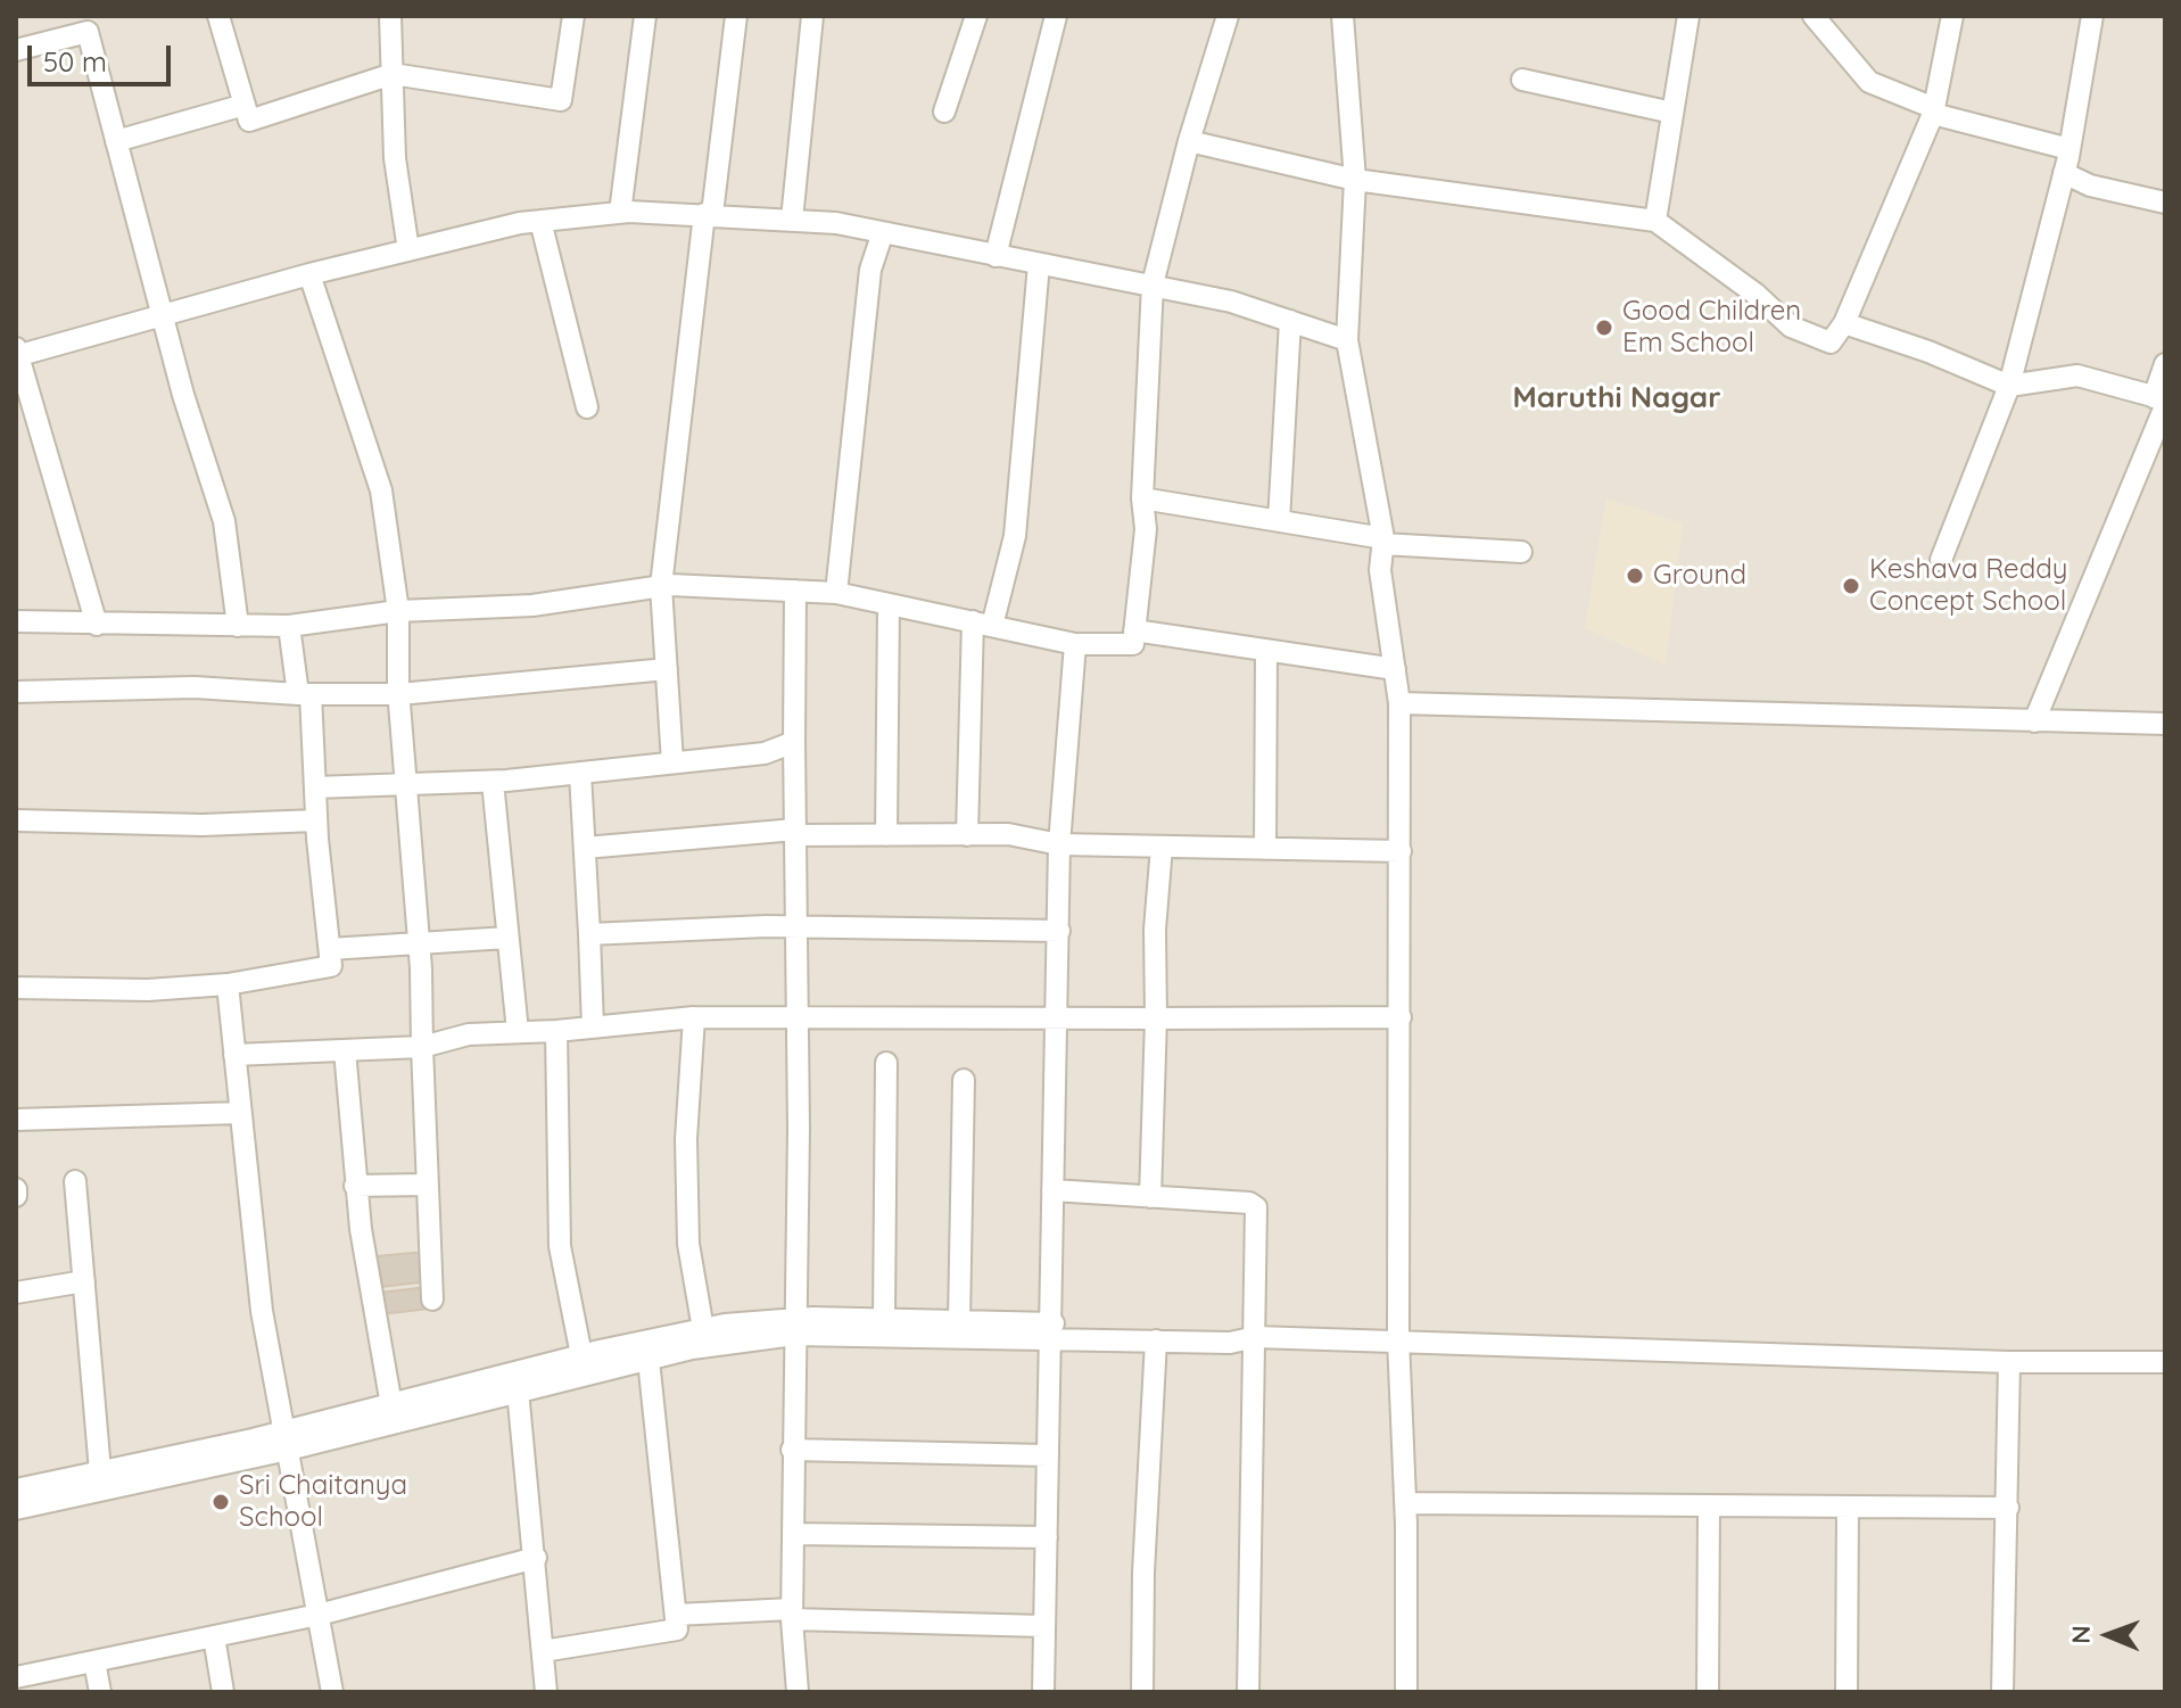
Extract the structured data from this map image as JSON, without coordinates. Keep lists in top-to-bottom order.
{
  "districts": ["Maruthi Nagar"],
  "places": [
    "Good Children Em School",
    "Ground",
    "Keshava Reddy Concept School",
    "Sri Chaitanya School"
  ],
  "scale_bar": "50 m",
  "north": "left"
}
